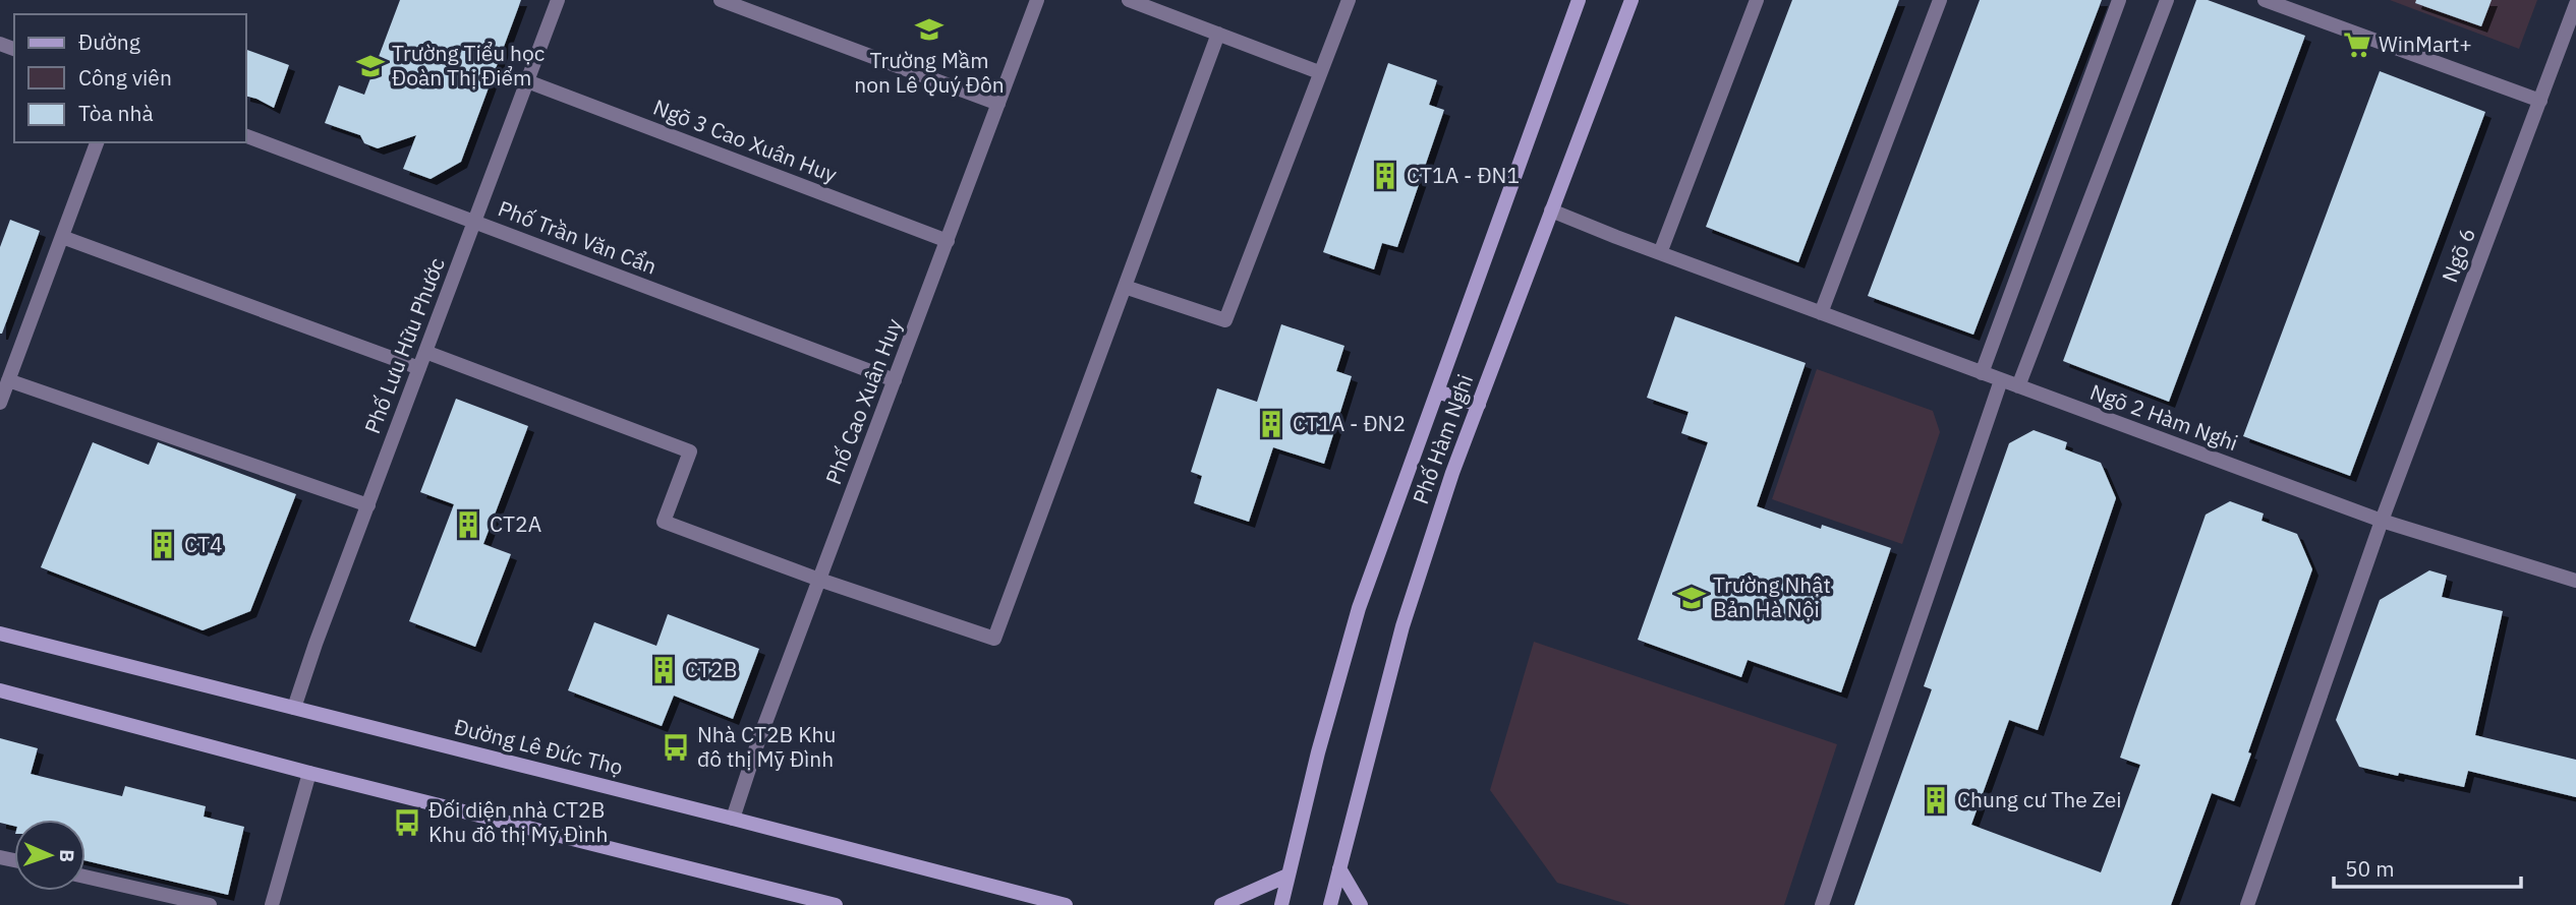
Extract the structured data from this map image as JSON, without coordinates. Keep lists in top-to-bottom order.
{
  "streets": {
    "main road": ["Phố Hàm Nghi", "Đường Lê Đức Thọ"],
    "street": [
      "Ngõ 3 Cao Xuân Huy",
      "Phố Trần Văn Cẩn",
      "Ngõ 6",
      "Phố Lưu Hữu Phước",
      "Phố Cao Xuân Huy",
      "Ngõ 2 Hàm Nghi"
    ]
  },
  "crossings": [
    ["Ngõ 3 Cao Xuân Huy", "Phố Lưu Hữu Phước"],
    ["Ngõ 3 Cao Xuân Huy", "Phố Cao Xuân Huy"],
    ["Phố Trần Văn Cẩn", "Phố Lưu Hữu Phước"],
    ["Phố Trần Văn Cẩn", "Phố Cao Xuân Huy"],
    ["Ngõ 6", "Ngõ 2 Hàm Nghi"],
    ["Phố Lưu Hữu Phước", "Đường Lê Đức Thọ"],
    ["Phố Cao Xuân Huy", "Đường Lê Đức Thọ"],
    ["Ngõ 2 Hàm Nghi", "Phố Hàm Nghi"]
  ],
  "places": {
    "school or university": ["Trường Mầm non Lê Quý Đôn", "Trường Tiểu học Đoàn Thị Điểm", "Trường Nhật Bản Hà Nội"],
    "supermarket": ["WinMart+"],
    "building": [
      "CT1A - ĐN1",
      "CT1A - ĐN2",
      "CT2A",
      "CT4",
      "CT2B",
      "Chung cư The Zei"
    ],
    "bus stop": ["Nhà CT2B Khu đô thị Mỹ Đình", "Đối diện nhà CT2B Khu đô thị Mỹ Đình"]
  },
  "legend": ["Đường", "Công viên", "Tòa nhà"],
  "scale_bar": "50 m",
  "north": "right"
}
